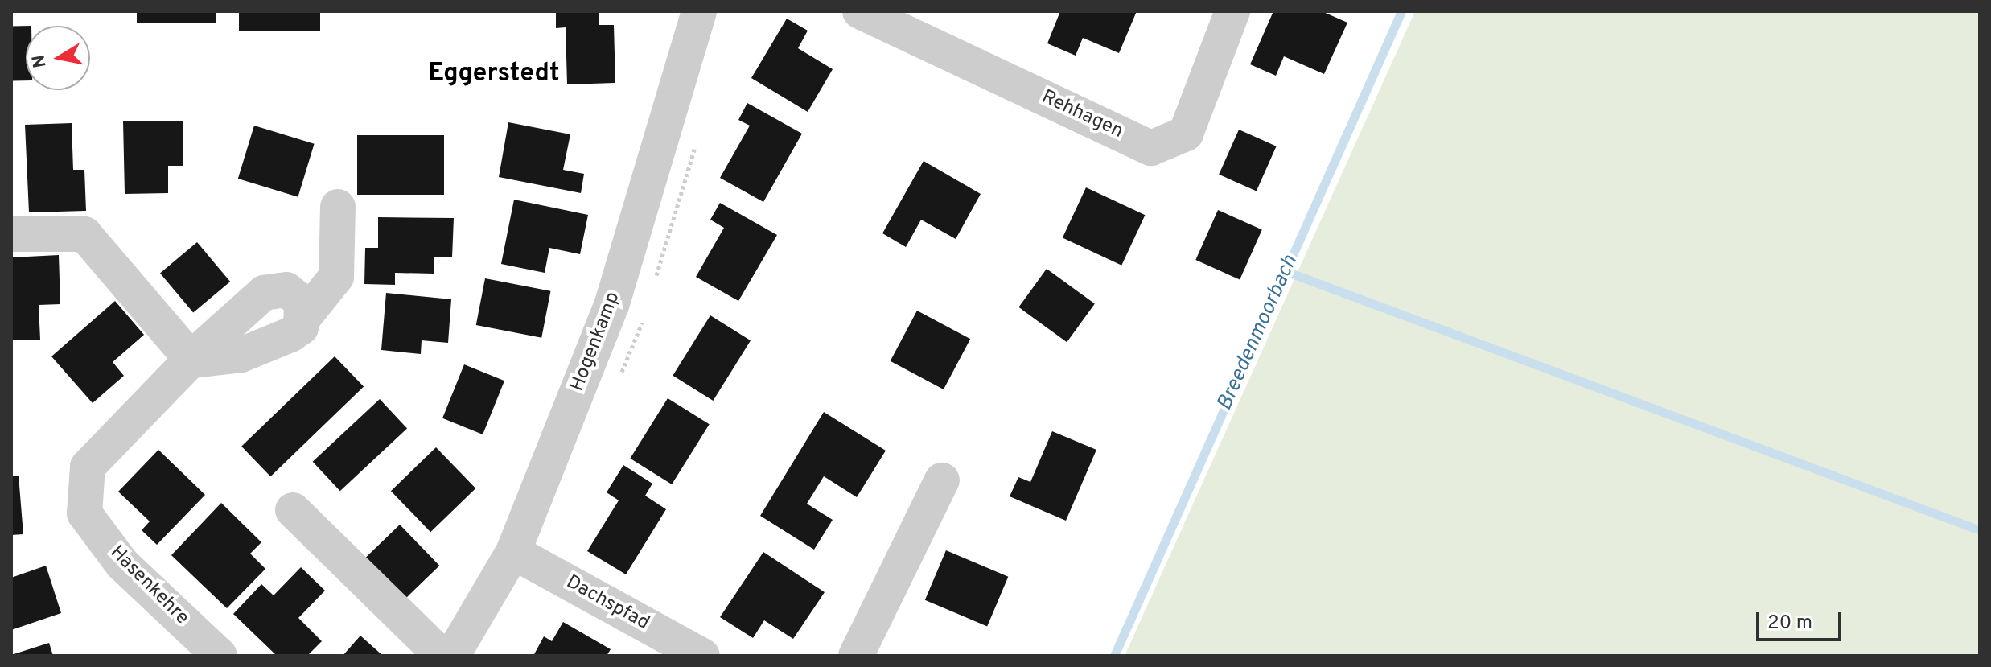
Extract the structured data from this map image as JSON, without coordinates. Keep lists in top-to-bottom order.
{
  "streets": {
    "street": [
      "Rehhagen",
      "Hogenkamp",
      "Hasenkehre",
      "Dachspfad"
    ]
  },
  "crossings": [
    ["Hogenkamp", "Dachspfad"]
  ],
  "districts": ["Eggerstedt"],
  "water": ["Breedenmoorbach"],
  "scale_bar": "20 m",
  "north": "left"
}
